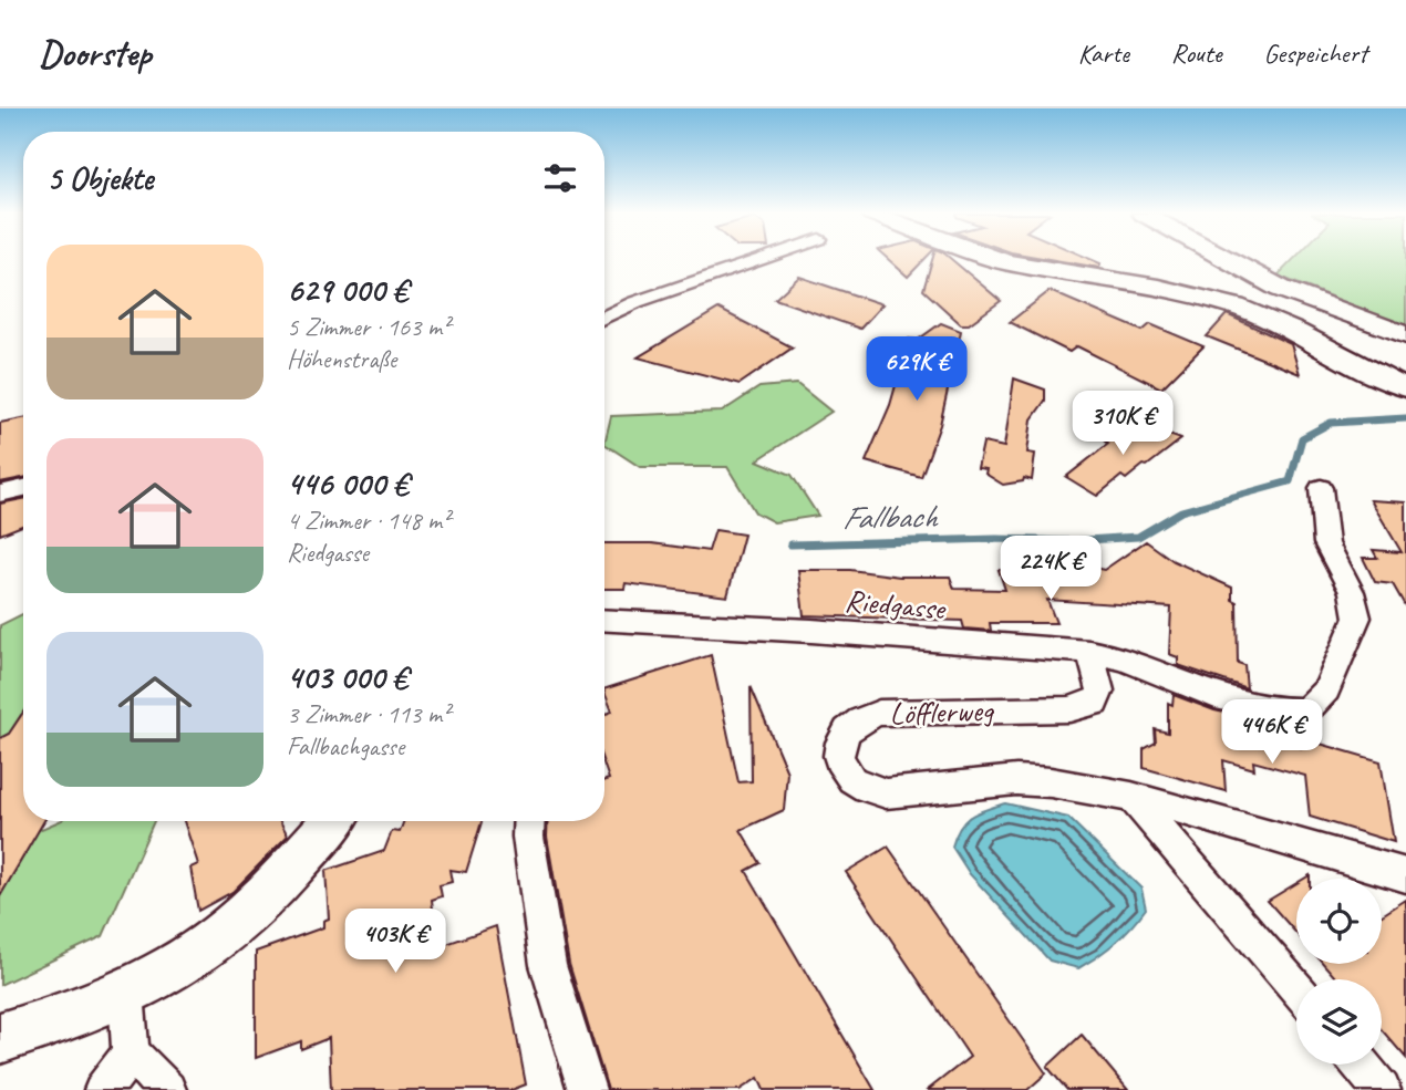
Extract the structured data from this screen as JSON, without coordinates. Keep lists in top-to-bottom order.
{
  "streets": {
    "street": ["Riedgasse", "Löfflerweg"]
  },
  "crossings": [
    ["Riedgasse", "Löfflerweg"]
  ],
  "water": ["Fallbach"],
  "page": {
    "header": "Doorstep",
    "nav": ["Karte", "Route", "Gespeichert"],
    "heading": "5 Objekte",
    "list": [
      {
        "name": "629 000 €",
        "note": "5 Zimmer · 163 m² · Höhenstraße"
      },
      {
        "name": "446 000 €",
        "note": "4 Zimmer · 148 m² · Riedgasse"
      },
      {
        "name": "403 000 €",
        "note": "3 Zimmer · 113 m² · Fallbachgasse"
      }
    ],
    "price": [
      "629K €",
      "310K €",
      "224K €",
      "446K €",
      "403K €"
    ]
  }
}
